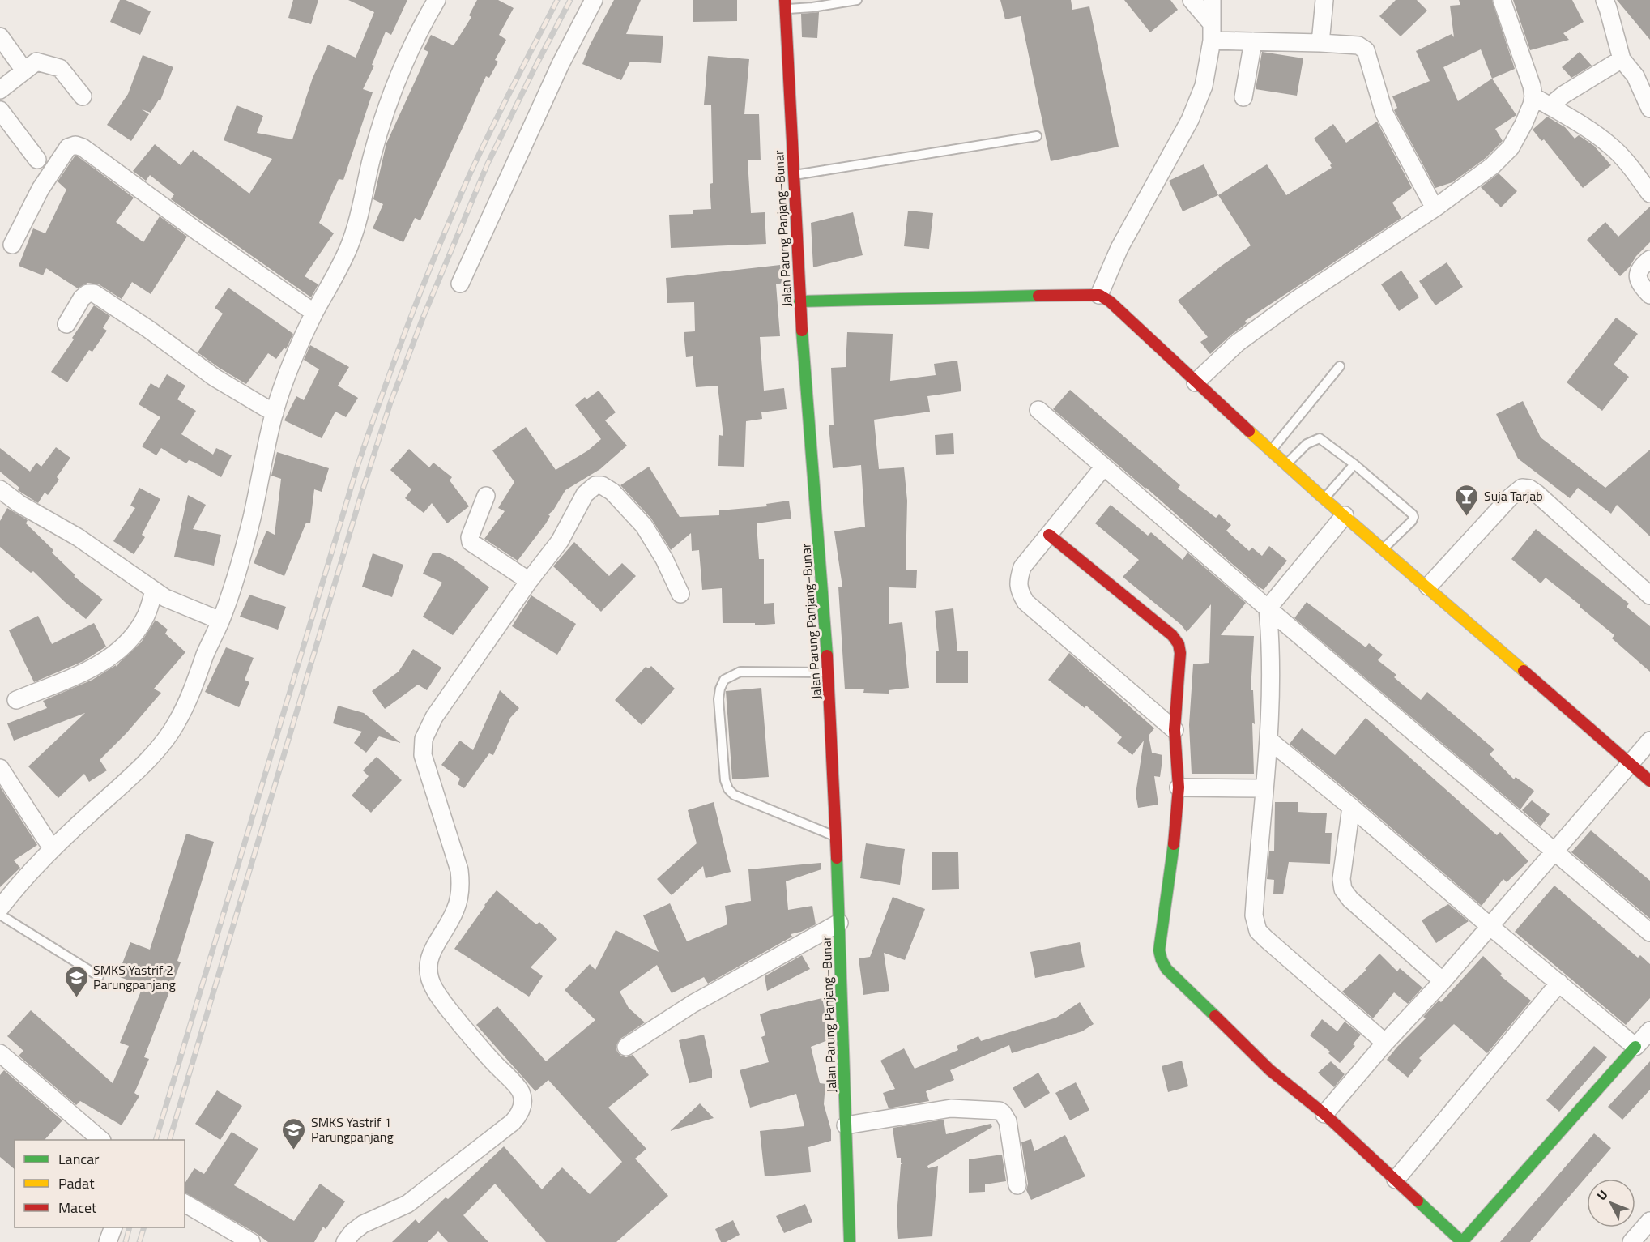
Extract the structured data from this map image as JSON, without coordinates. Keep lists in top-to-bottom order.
{
  "streets": {
    "street": ["Jalan Parung Panjang–Bunar"]
  },
  "places": {
    "bar": ["Suja Tarjab"],
    "school or university": ["SMKS Yastrif 2 Parungpanjang", "SMKS Yastrif 1 Parungpanjang"]
  },
  "legend": ["Lancar", "Padat", "Macet"],
  "north": "top left"
}
